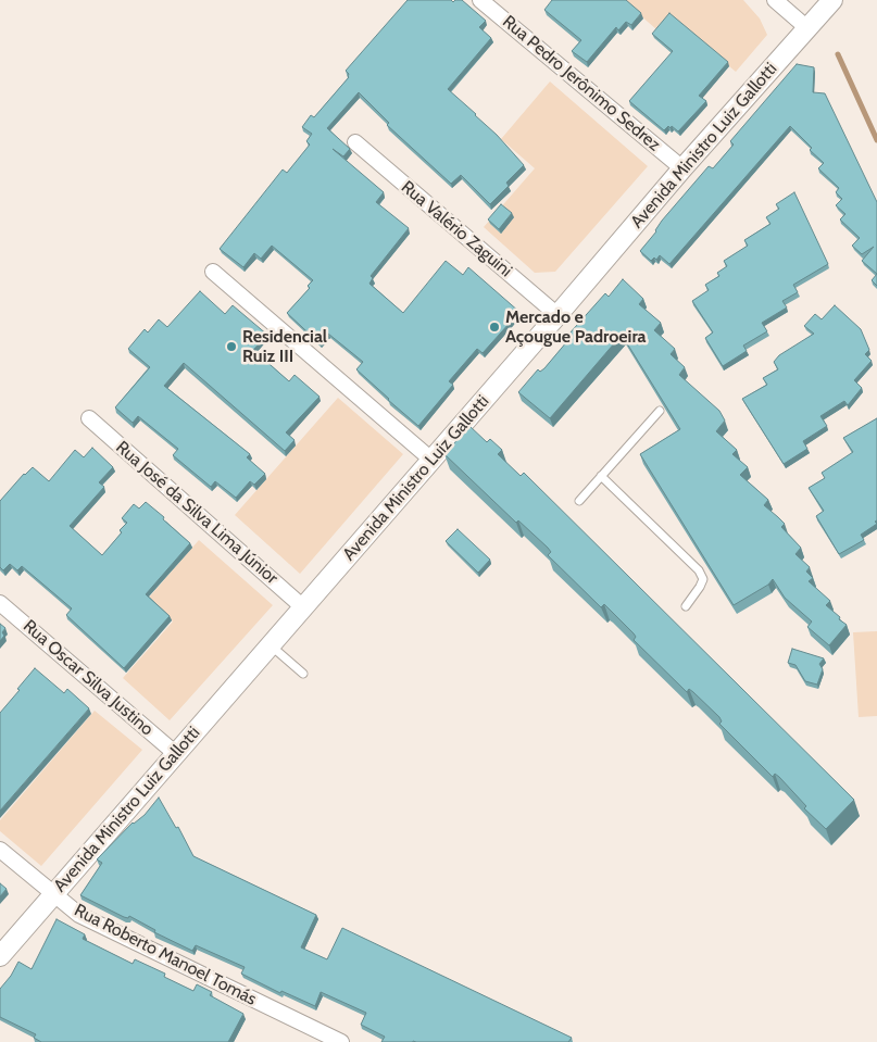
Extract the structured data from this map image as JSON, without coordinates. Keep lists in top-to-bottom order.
{
  "streets": {
    "street": [
      "Rua Pedro Jerônimo Sedrez",
      "Avenida Ministro Luiz Gallotti",
      "Rua Valério Zaguini",
      "Rua José da Silva Lima Júnior",
      "Rua Oscar Silva Justino",
      "Rua Roberto Manoel Tomás"
    ]
  },
  "crossings": [
    ["Rua Pedro Jerônimo Sedrez", "Avenida Ministro Luiz Gallotti"],
    ["Avenida Ministro Luiz Gallotti", "Rua Valério Zaguini"],
    ["Avenida Ministro Luiz Gallotti", "Rua José da Silva Lima Júnior"],
    ["Avenida Ministro Luiz Gallotti", "Rua Oscar Silva Justino"],
    ["Avenida Ministro Luiz Gallotti", "Rua Roberto Manoel Tomás"]
  ],
  "places": ["Mercado e Açougue Padroeira", "Residencial Ruiz III"]
}
